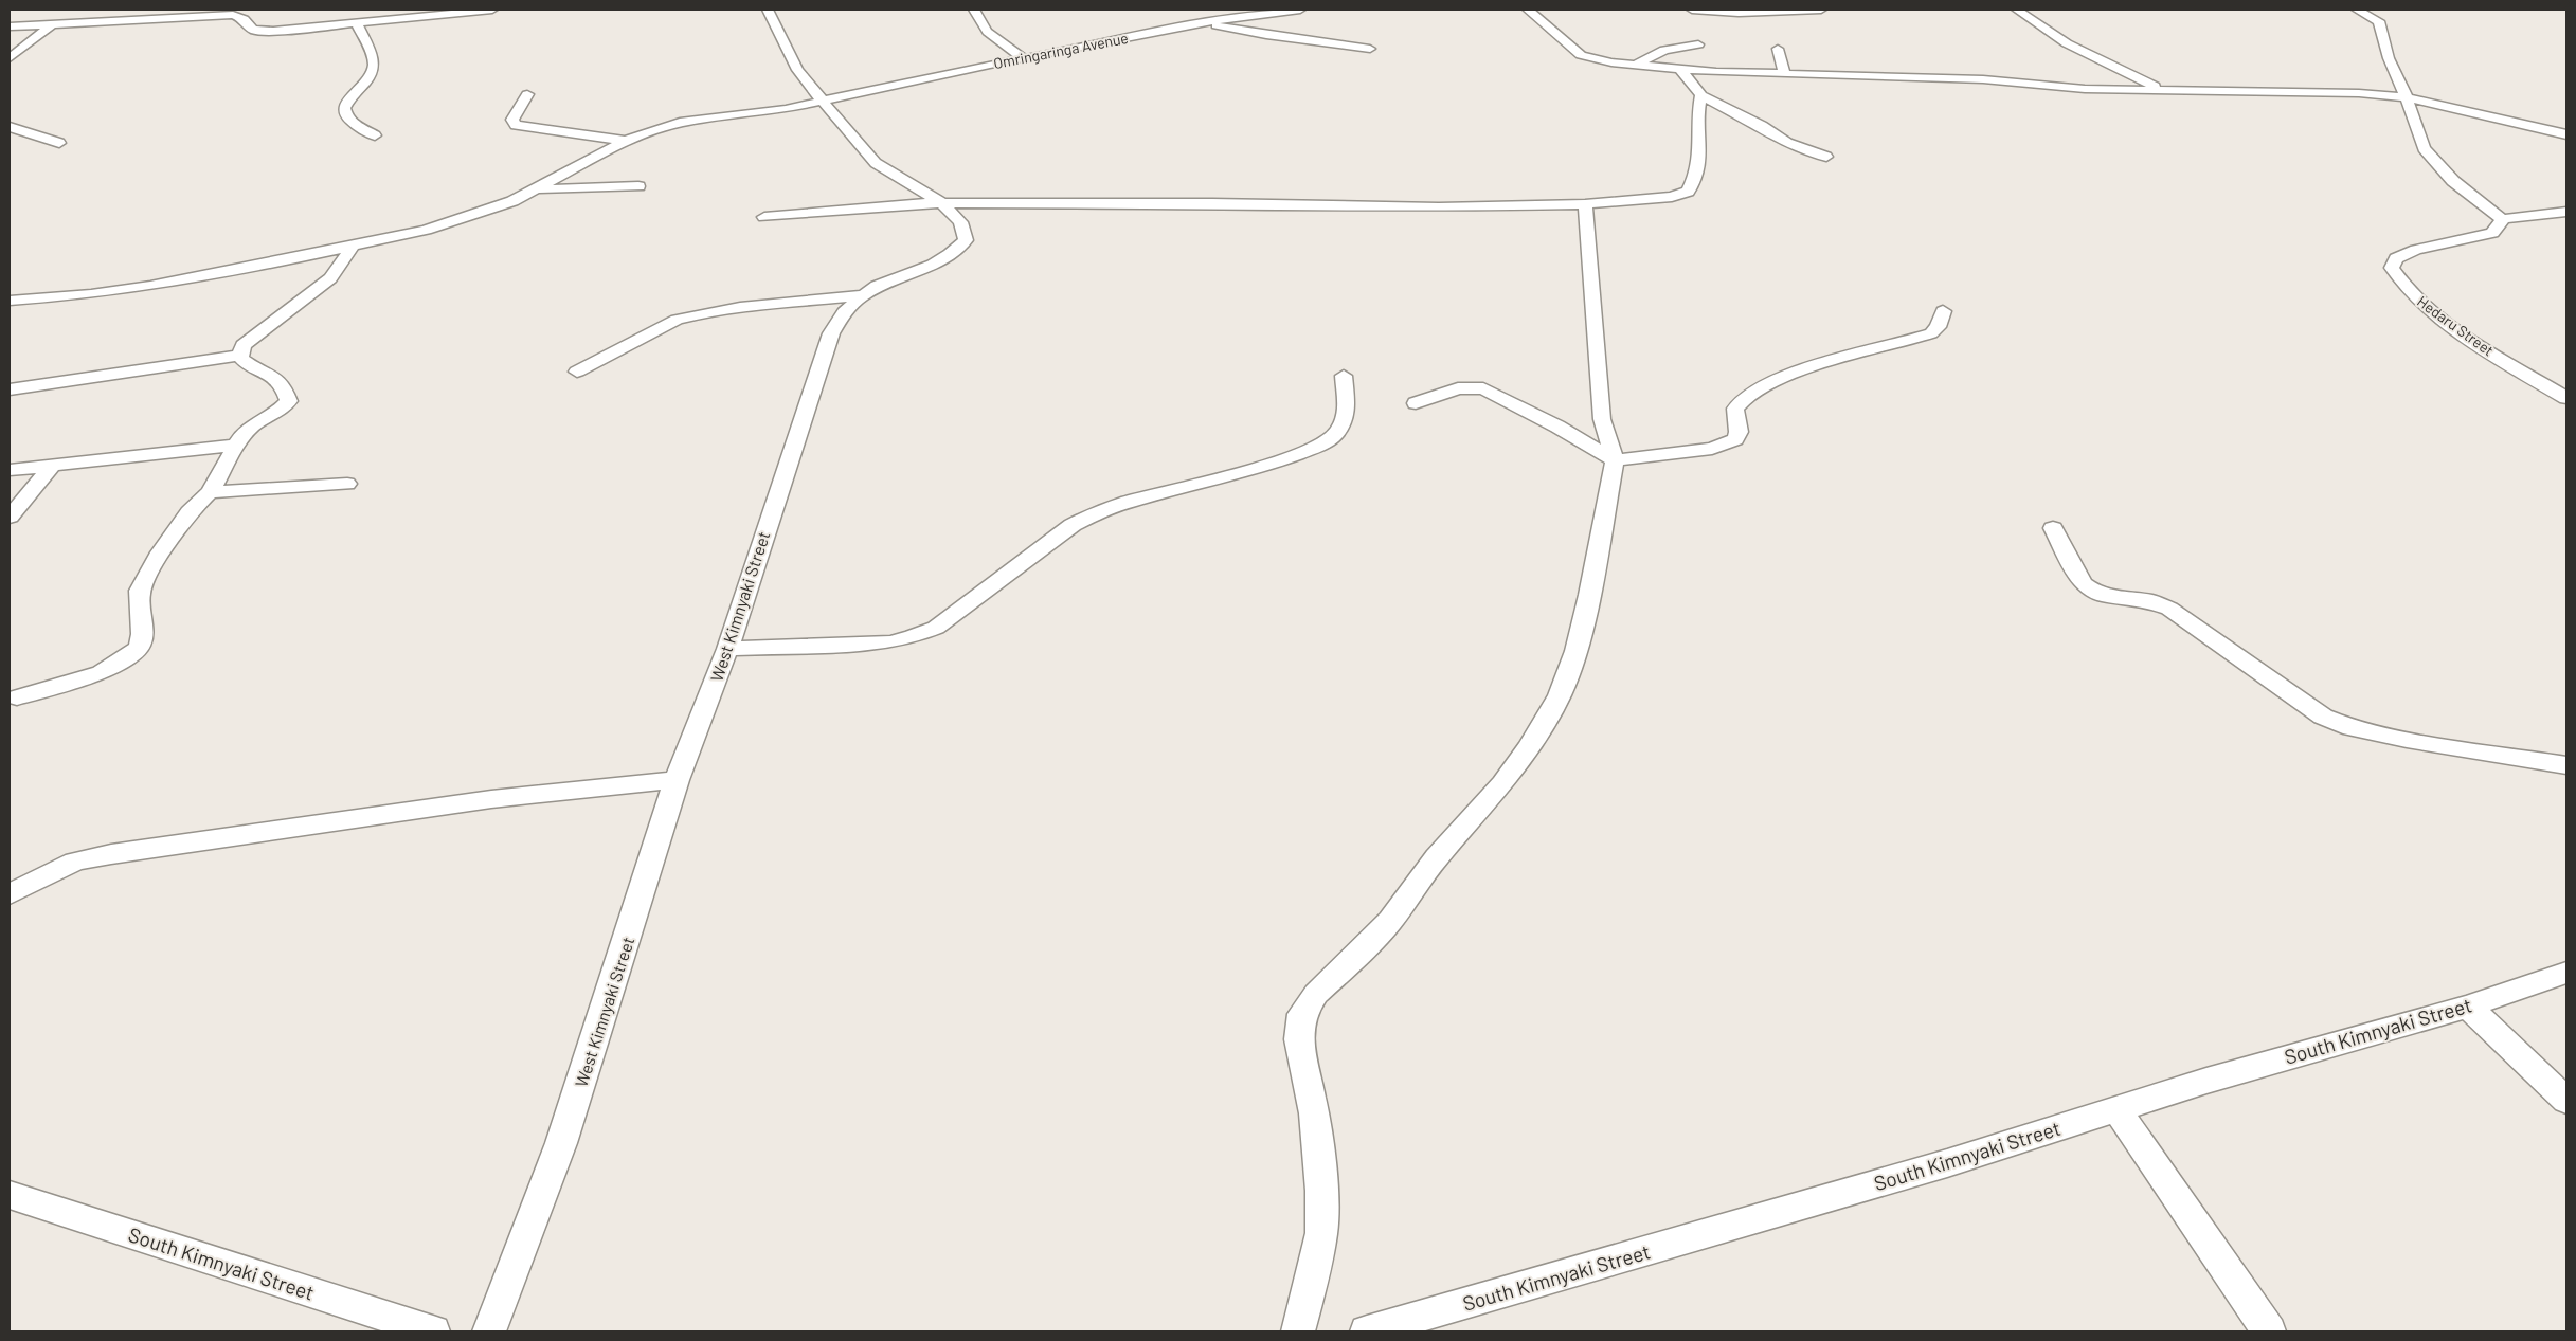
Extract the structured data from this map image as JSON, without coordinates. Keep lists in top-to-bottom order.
{
  "streets": {
    "street": [
      "Omringaringa Avenue",
      "Hedaru Street",
      "West Kimnyaki Street",
      "South Kimnyaki Street"
    ]
  },
  "crossings": [
    ["Omringaringa Avenue", "West Kimnyaki Street"]
  ]
}
